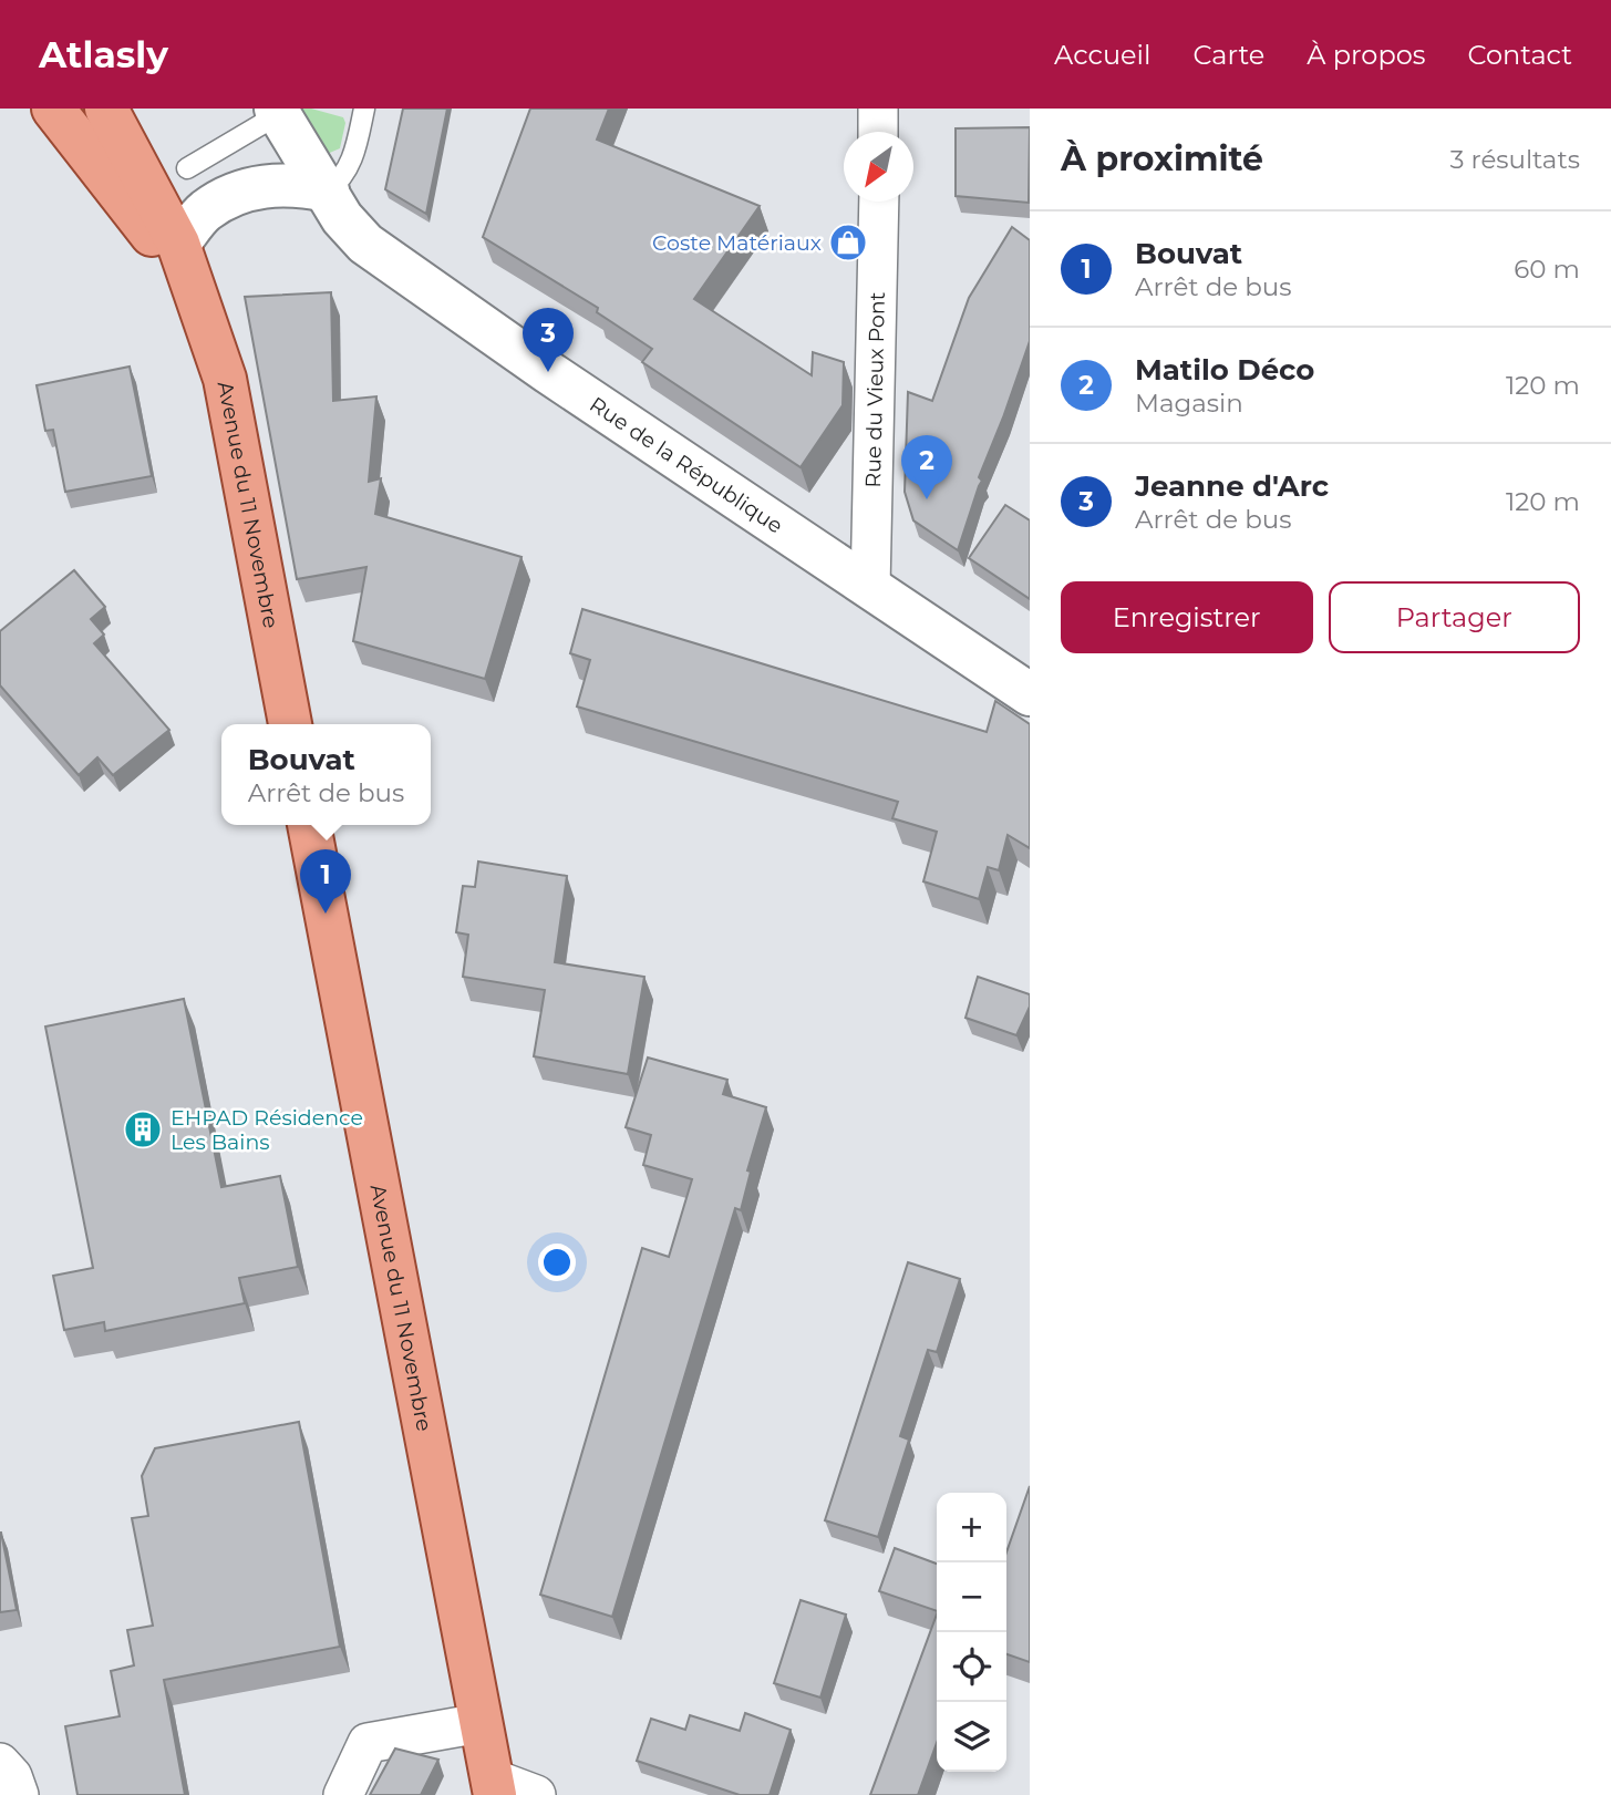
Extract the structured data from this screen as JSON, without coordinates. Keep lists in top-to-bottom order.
{
  "streets": {
    "main road": ["Avenue du 11 Novembre"],
    "street": ["Rue du Vieux Pont", "Rue de la République"]
  },
  "crossings": [
    ["Rue du Vieux Pont", "Rue de la République"]
  ],
  "places": {
    "shop": ["Coste Matériaux"],
    "building": ["EHPAD Résidence Les Bains"]
  },
  "north": "bottom left",
  "page": {
    "header": "Atlasly",
    "nav": [
      "Accueil",
      "Carte",
      "À propos",
      "Contact"
    ],
    "heading": ["À proximité", "3 résultats"],
    "list": [
      {
        "mark": "1",
        "name": "Bouvat",
        "note": "Arrêt de bus",
        "value": "60 m"
      },
      {
        "mark": "2",
        "name": "Matilo Déco",
        "note": "Magasin",
        "value": "120 m"
      },
      {
        "mark": "3",
        "name": "Jeanne d'Arc",
        "note": "Arrêt de bus",
        "value": "120 m"
      }
    ],
    "pins": ["3", "2", "1"],
    "buttons": ["Enregistrer", "Partager"],
    "popup": ["Bouvat", "Arrêt de bus"],
    "map_buttons": ["+", "−"]
  }
}
